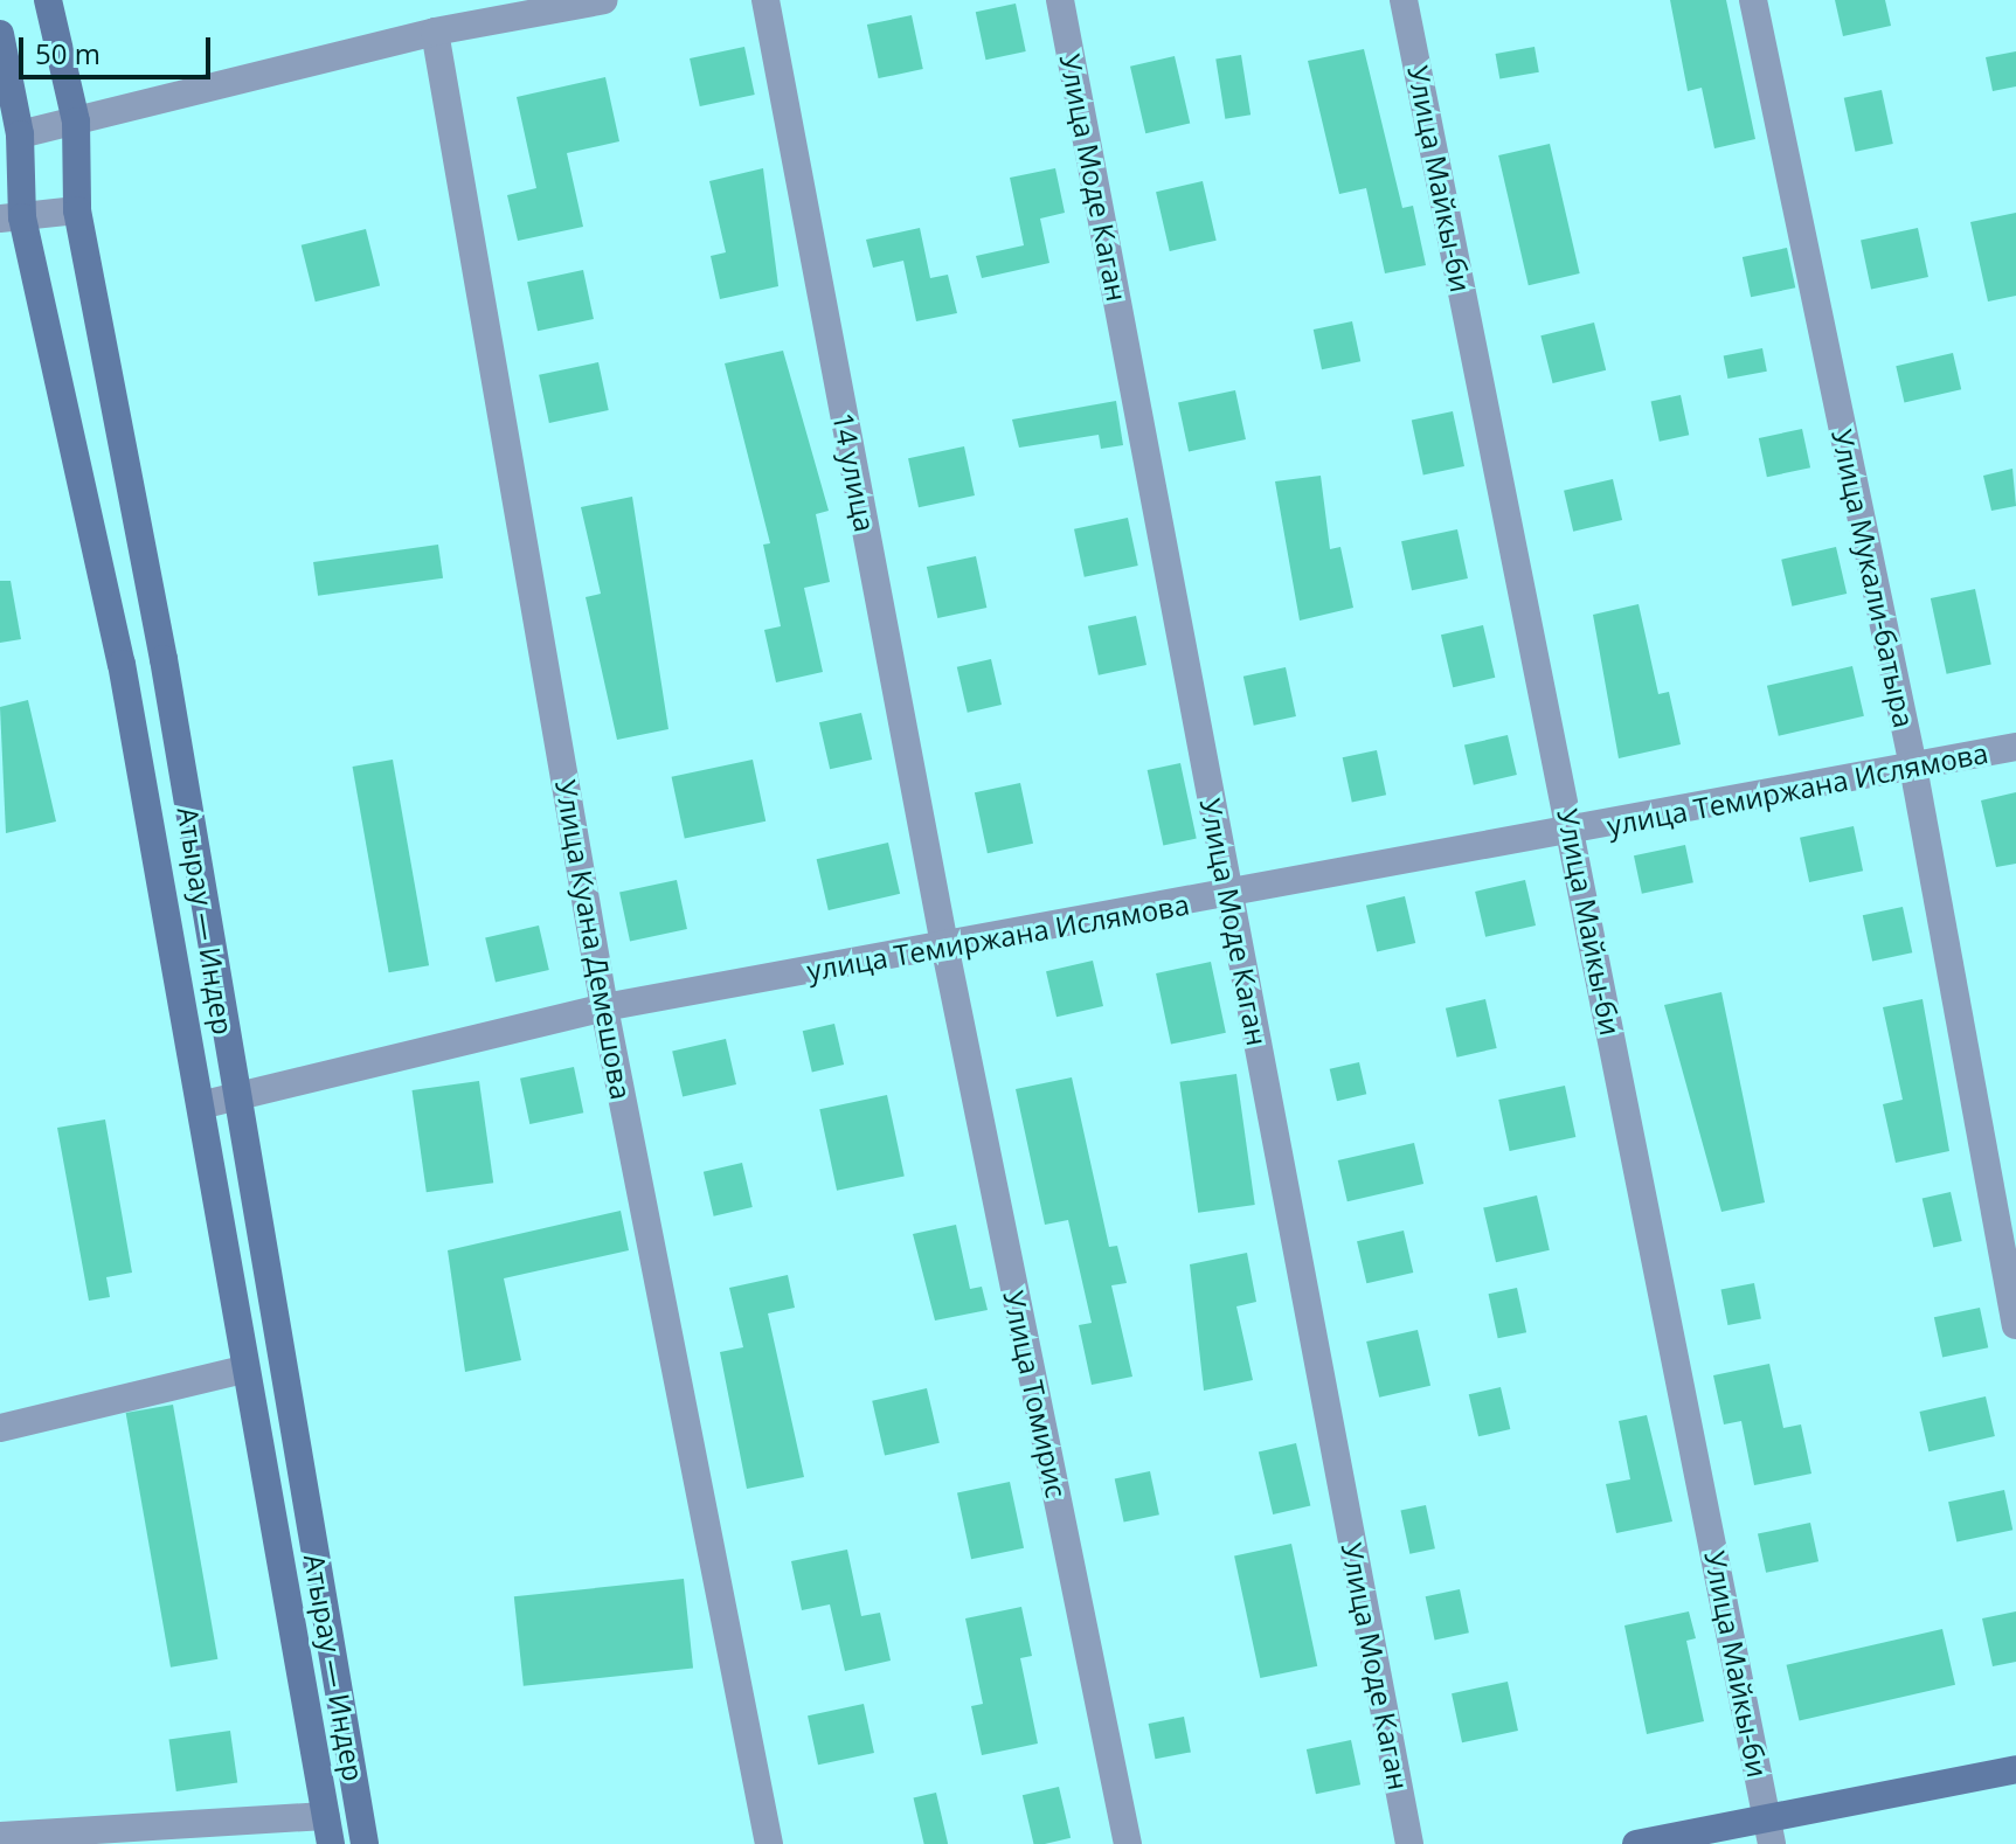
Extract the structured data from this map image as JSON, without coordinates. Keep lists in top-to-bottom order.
{
  "streets": {
    "main road": ["Атырау — Индер"],
    "street": [
      "Улица Моде Каган",
      "Улица Майкы-би",
      "14 улица",
      "Улица Мукали-батыра",
      "улица Темиржана Ислямова",
      "Улица Куана Демешова",
      "Улица Томирис"
    ]
  },
  "crossings": [
    ["Улица Моде Каган", "улица Темиржана Ислямова"],
    ["Улица Майкы-би", "улица Темиржана Ислямова"],
    ["14 улица", "улица Темиржана Ислямова"],
    ["14 улица", "Улица Томирис"],
    ["Улица Мукали-батыра", "улица Темиржана Ислямова"],
    ["улица Темиржана Ислямова", "Атырау — Индер"],
    ["улица Темиржана Ислямова", "Улица Куана Демешова"],
    ["улица Темиржана Ислямова", "Улица Томирис"]
  ],
  "scale_bar": "50 m"
}
